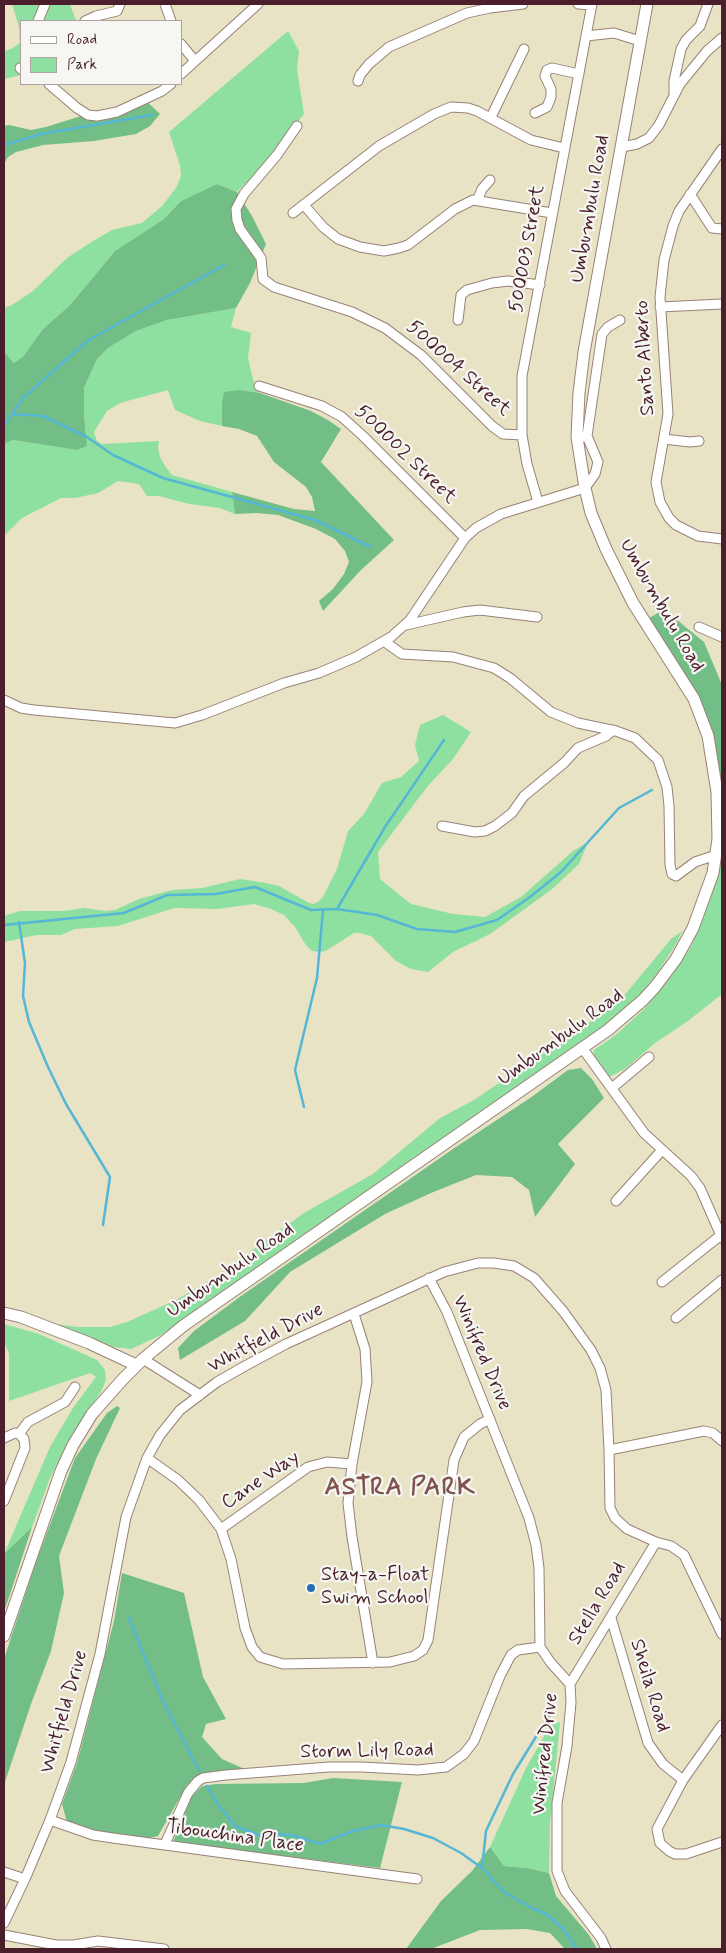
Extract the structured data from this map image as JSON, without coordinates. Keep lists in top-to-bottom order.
{
  "streets": {
    "main road": ["Umbumbulu Road"],
    "street": [
      "500003 Street",
      "Santo Alberto",
      "500004 Street",
      "500002 Street",
      "Whitfield Drive",
      "Winifred Drive",
      "Cane Way",
      "Stella Road",
      "Sheila Road",
      "Storm Lily Road",
      "Tibouchina Place"
    ]
  },
  "crossings": [
    ["500003 Street", "500004 Street"],
    ["Whitfield Drive", "Winifred Drive"],
    ["Whitfield Drive", "Stella Road"],
    ["Whitfield Drive", "Tibouchina Place"],
    ["Winifred Drive", "Stella Road"],
    ["Winifred Drive", "Storm Lily Road"],
    ["Stella Road", "Sheila Road"],
    ["Storm Lily Road", "Tibouchina Place"]
  ],
  "districts": ["ASTRA PARK"],
  "places": ["Stay-a-Float Swim School"],
  "legend": ["Road", "Park"]
}
